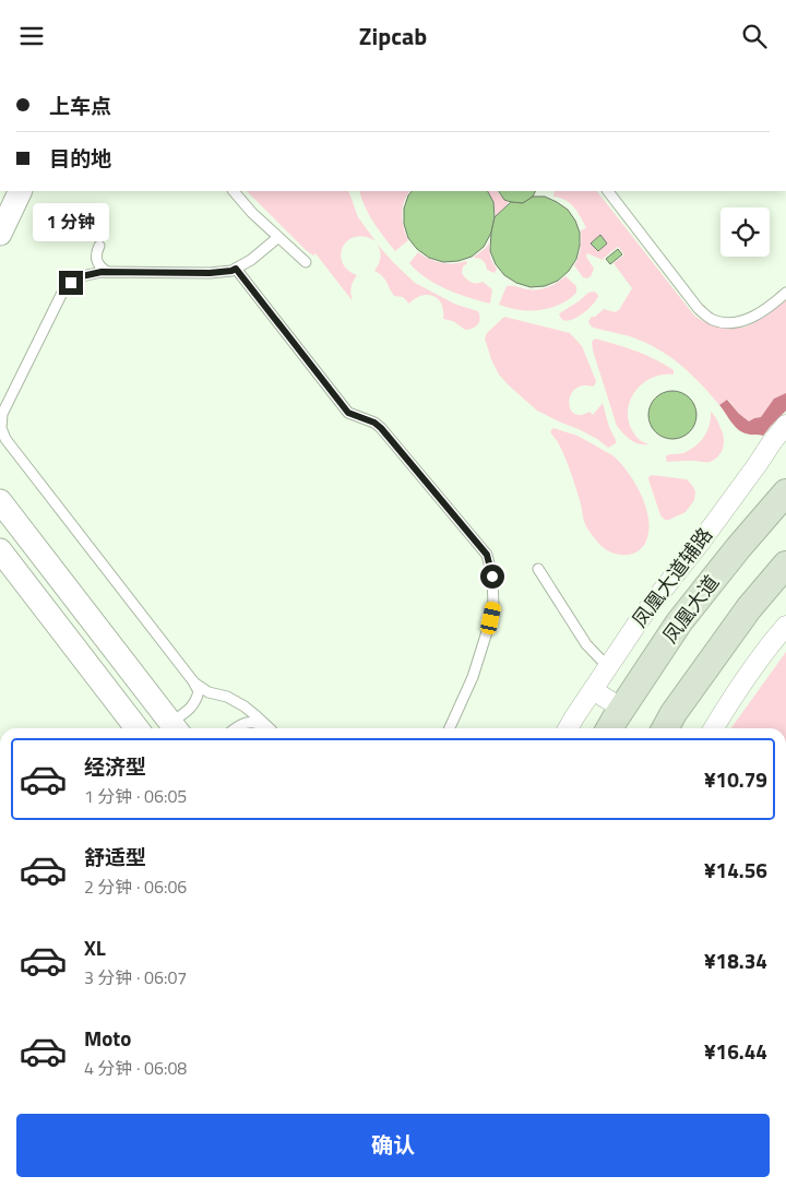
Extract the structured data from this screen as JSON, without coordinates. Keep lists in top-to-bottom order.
{
  "streets": {
    "main road": ["凤凰大道"],
    "street": ["凤凰大道辅路"]
  },
  "page": {
    "header": "Zipcab",
    "banner": ["上车点", "目的地"],
    "bubble": "1 分钟",
    "list": [
      {
        "name": "经济型",
        "note": "1 分钟 · 06:05",
        "value": "¥10.79"
      },
      {
        "name": "舒适型",
        "note": "2 分钟 · 06:06",
        "value": "¥14.56"
      },
      {
        "name": "XL",
        "note": "3 分钟 · 06:07",
        "value": "¥18.34"
      },
      {
        "name": "Moto",
        "note": "4 分钟 · 06:08",
        "value": "¥16.44"
      }
    ],
    "buttons": "确认"
  }
}
